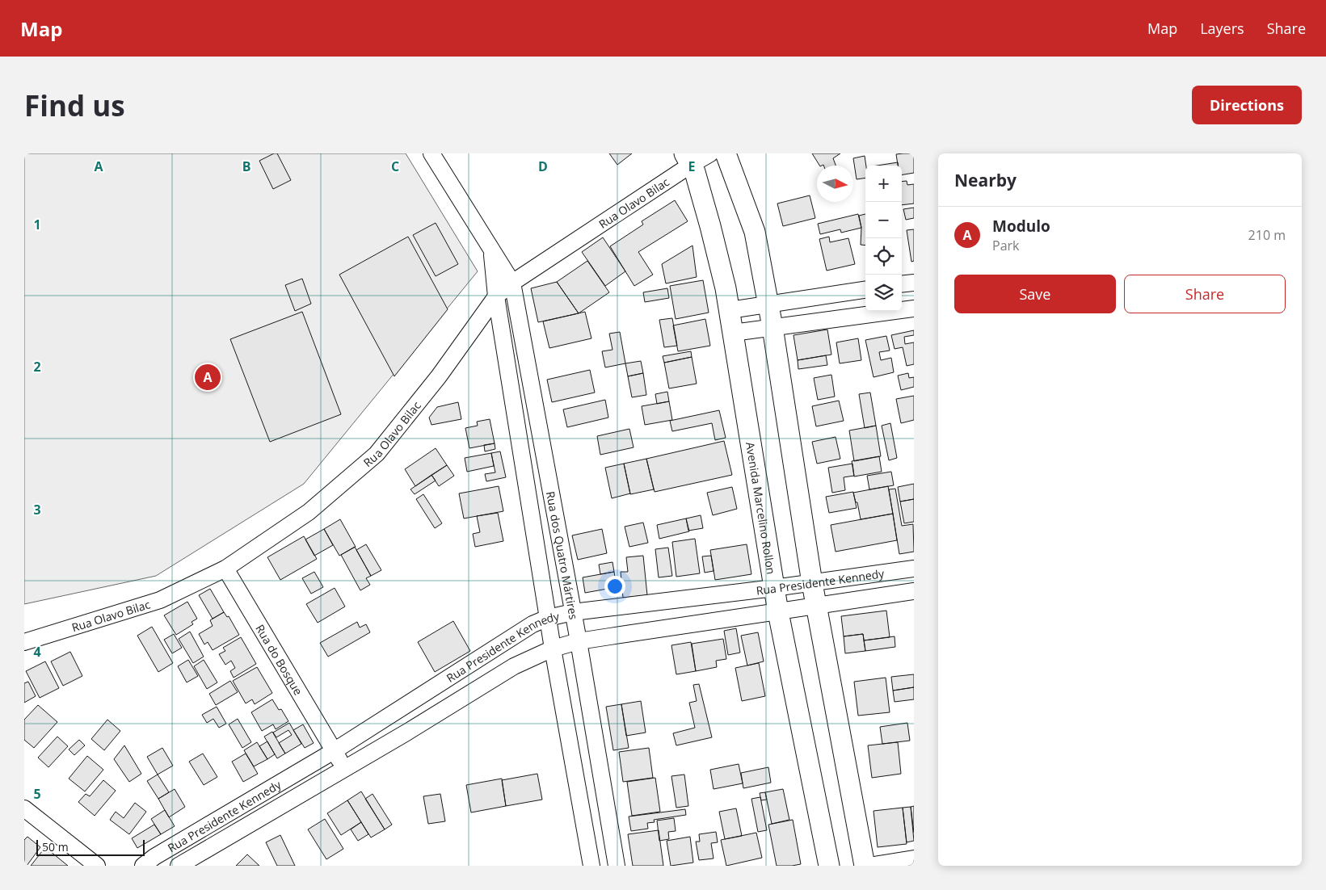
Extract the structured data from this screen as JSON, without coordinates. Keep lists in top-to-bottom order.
{
  "streets": {
    "main road": ["Avenida Marcelino Rollon"],
    "street": [
      "Rua Olavo Bilac",
      "Rua dos Quatro Mártires",
      "Rua Presidente Kennedy",
      "Rua do Bosque"
    ]
  },
  "crossings": [
    ["Rua Olavo Bilac", "Avenida Marcelino Rollon"],
    ["Rua Olavo Bilac", "Rua dos Quatro Mártires"],
    ["Rua Olavo Bilac", "Rua do Bosque"],
    ["Avenida Marcelino Rollon", "Rua Presidente Kennedy"],
    ["Rua dos Quatro Mártires", "Rua Presidente Kennedy"],
    ["Rua Presidente Kennedy", "Rua do Bosque"]
  ],
  "scale_bar": "50 m",
  "north": "right",
  "page": {
    "header": "Map",
    "nav": ["Map", "Layers", "Share"],
    "buttons": [
      "Directions",
      ["Save", "Share"]
    ],
    "title": "Find us",
    "heading": "Nearby",
    "map_buttons": ["+", "−"],
    "list": [
      {
        "mark": "A",
        "name": "Modulo",
        "note": "Park",
        "value": "210 m"
      }
    ],
    "pins": "A",
    "scale": "50 m"
  },
  "grid": {
    "columns": [
      "A",
      "B",
      "C",
      "D",
      "E"
    ],
    "rows": [
      "1",
      "2",
      "3",
      "4",
      "5"
    ]
  }
}
